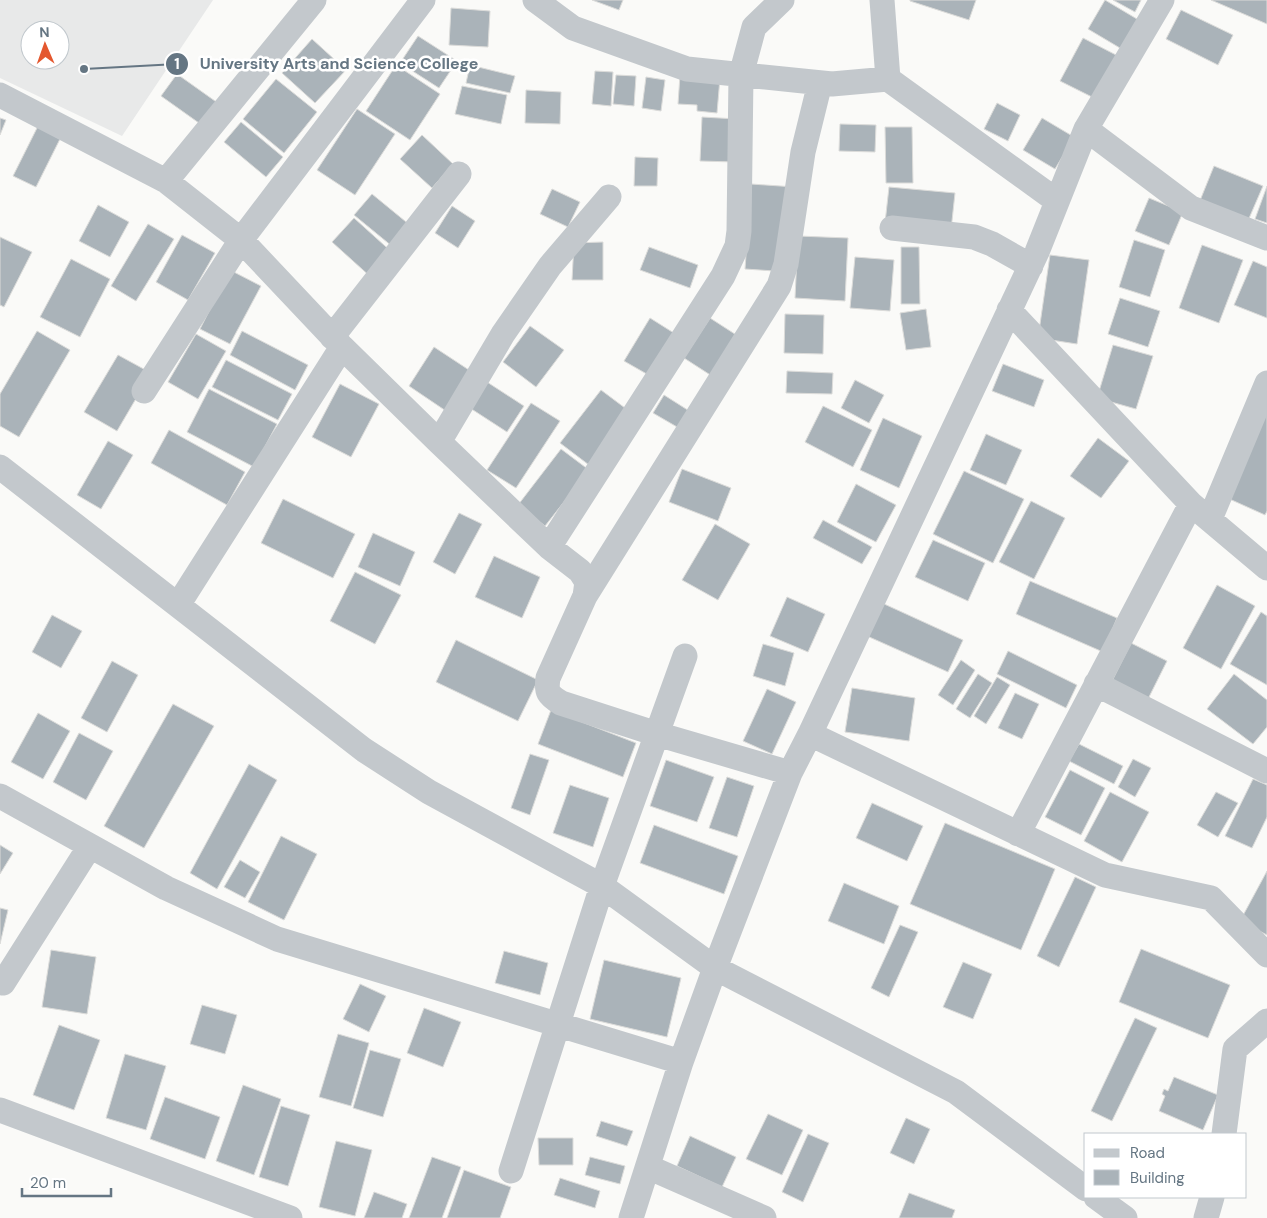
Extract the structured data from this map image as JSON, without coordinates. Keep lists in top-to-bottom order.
{
  "places": ["University Arts and Science College"],
  "legend": ["Road", "Building"],
  "scale_bar": "20 m",
  "north": "top"
}
